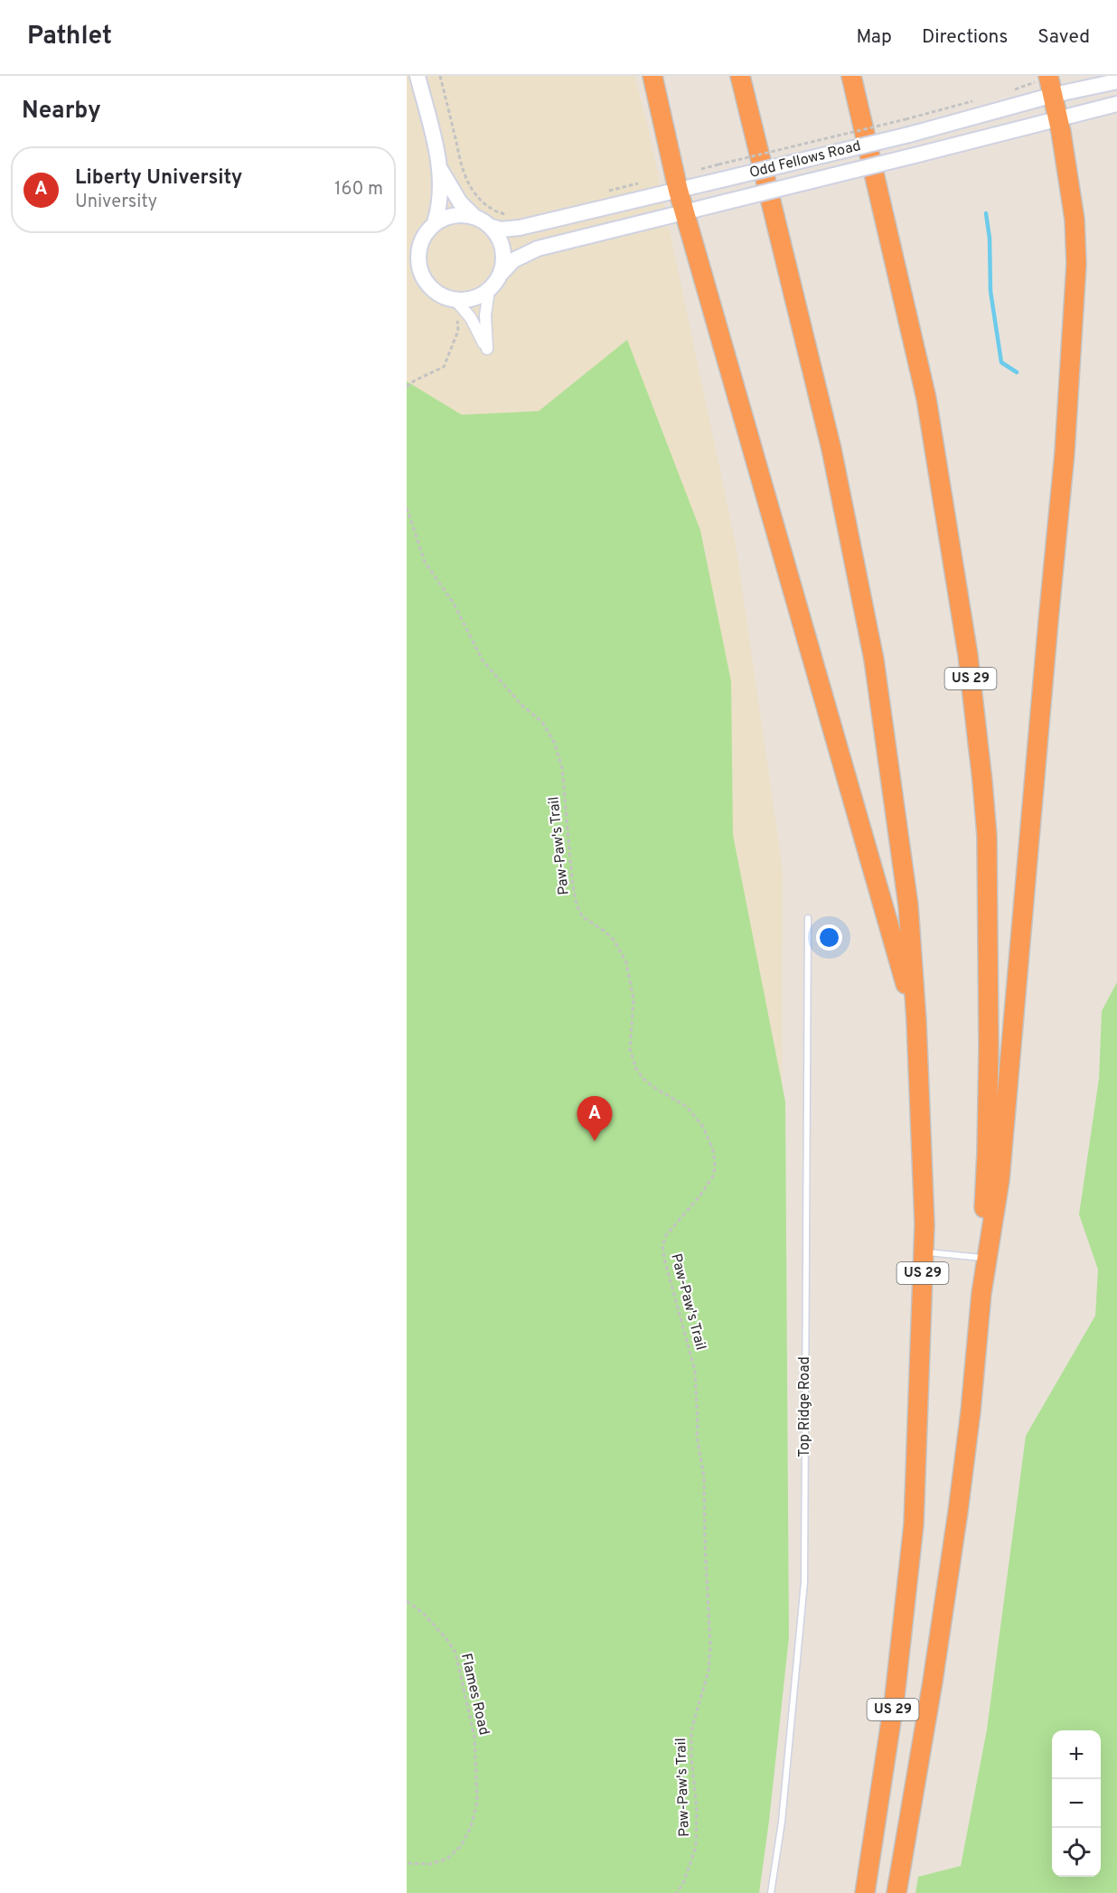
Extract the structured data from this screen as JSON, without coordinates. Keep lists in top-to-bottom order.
{
  "streets": {
    "highway": ["US 29"],
    "main road": ["Odd Fellows Road"],
    "lane": ["Top Ridge Road"],
    "path": ["Paw-Paw's Trail", "Flames Road"]
  },
  "page": {
    "header": "Pathlet",
    "nav": ["Map", "Directions", "Saved"],
    "heading": "Nearby",
    "list": [
      {
        "mark": "A",
        "name": "Liberty University",
        "note": "University",
        "value": "160 m"
      }
    ],
    "pins": "A",
    "map_buttons": ["+", "−"]
  }
}
